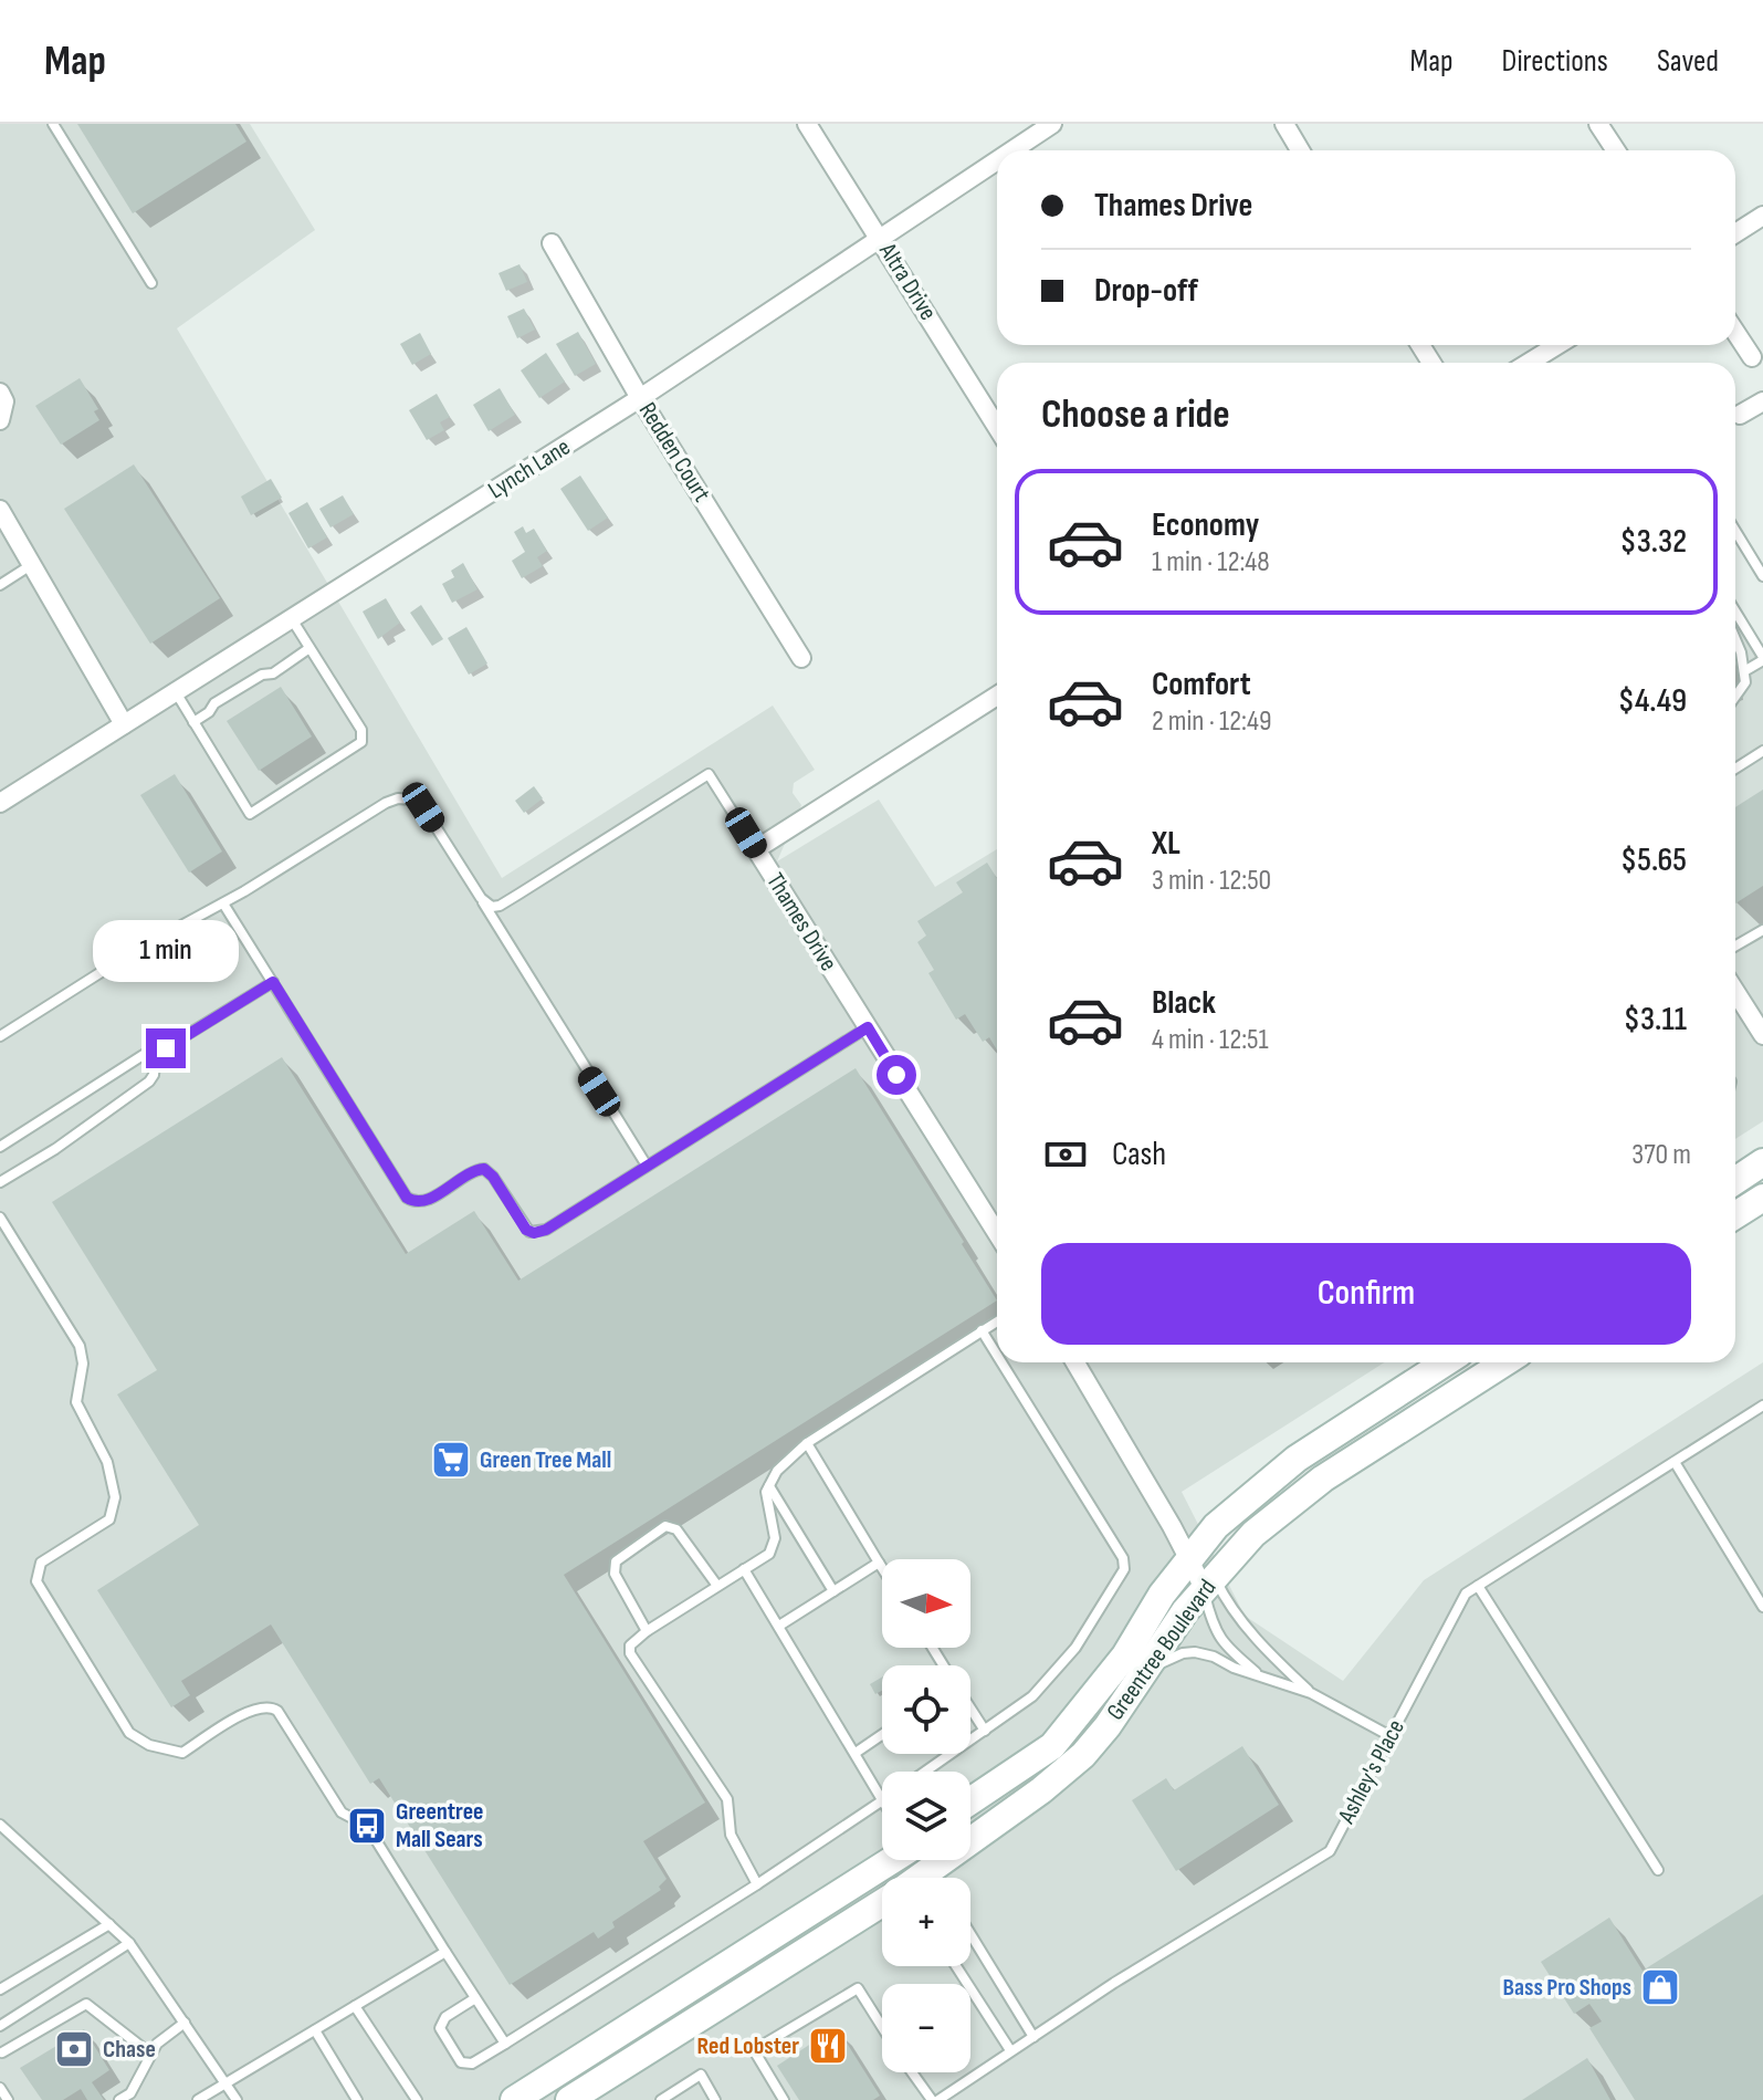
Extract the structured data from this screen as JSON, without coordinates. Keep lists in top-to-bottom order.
{
  "streets": {
    "main road": ["Greentree Boulevard"],
    "street": [
      "Altra Drive",
      "Redden Court",
      "Lynch Lane",
      "Thames Drive"
    ],
    "lane": ["Ashley's Place"]
  },
  "crossings": [
    ["Altra Drive", "Lynch Lane"],
    ["Redden Court", "Lynch Lane"]
  ],
  "places": {
    "supermarket": ["Green Tree Mall"],
    "bus stop": ["Greentree Mall Sears"],
    "shop": ["Bass Pro Shops"],
    "restaurant": ["Red Lobster"],
    "bank": ["Chase"]
  },
  "north": "right",
  "page": {
    "header": "Map",
    "nav": ["Map", "Directions", "Saved"],
    "banner": ["Thames Drive", "Drop-off"],
    "heading": "Choose a ride",
    "list": [
      {
        "name": "Economy",
        "note": "1 min · 12:48",
        "value": "$3.32"
      },
      {
        "name": "Comfort",
        "note": "2 min · 12:49",
        "value": "$4.49"
      },
      {
        "name": "XL",
        "note": "3 min · 12:50",
        "value": "$5.65"
      },
      {
        "name": "Black",
        "note": "4 min · 12:51",
        "value": "$3.11"
      }
    ],
    "bubble": "1 min",
    "pay": ["Cash", "370 m"],
    "buttons": "Confirm",
    "map_buttons": ["+", "−"]
  }
}
